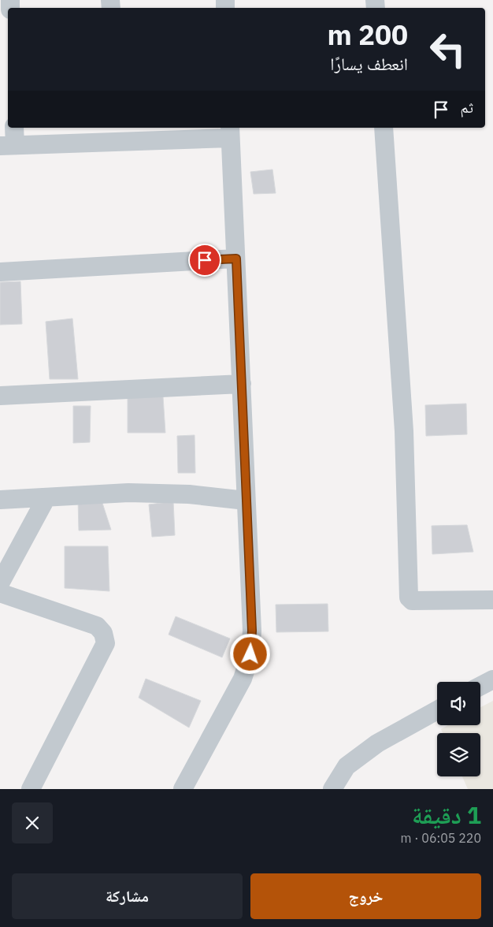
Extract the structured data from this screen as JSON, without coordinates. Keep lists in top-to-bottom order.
{
  "page": {
    "turn": ["200 m", "انعطف يسارًا"],
    "then": "ثم",
    "heading": ["1 دقيقة", "220 m · 06:05"],
    "buttons": ["خروج", "مشاركة"]
  }
}
